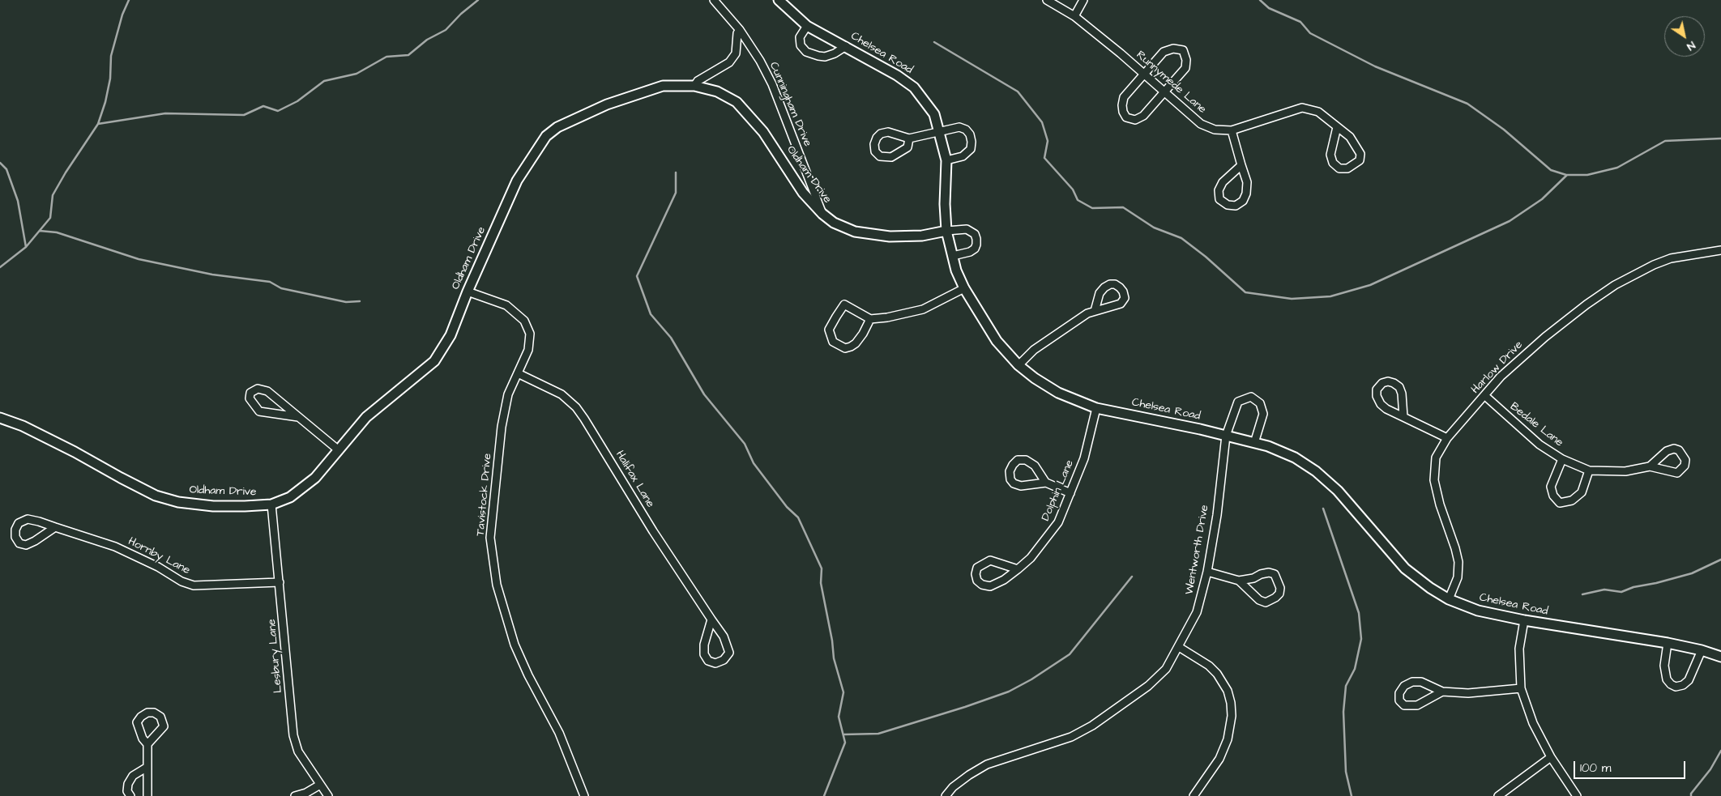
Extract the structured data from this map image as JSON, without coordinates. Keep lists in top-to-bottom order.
{
  "streets": {
    "street": [
      "Chelsea Road",
      "Runnymede Lane",
      "Cunningham Drive",
      "Oldham Drive",
      "Harlow Drive",
      "Bedale Lane",
      "Halifax Lane",
      "Dolphin Lane",
      "Tavistock Drive",
      "Wentworth Drive",
      "Hornby Lane",
      "Lesbury Lane"
    ]
  },
  "crossings": [
    ["Chelsea Road", "Oldham Drive"],
    ["Chelsea Road", "Harlow Drive"],
    ["Chelsea Road", "Dolphin Lane"],
    ["Chelsea Road", "Wentworth Drive"],
    ["Cunningham Drive", "Oldham Drive"],
    ["Oldham Drive", "Tavistock Drive"],
    ["Oldham Drive", "Lesbury Lane"],
    ["Harlow Drive", "Bedale Lane"],
    ["Halifax Lane", "Tavistock Drive"],
    ["Hornby Lane", "Lesbury Lane"]
  ],
  "scale_bar": "100 m",
  "north": "bottom right"
}
